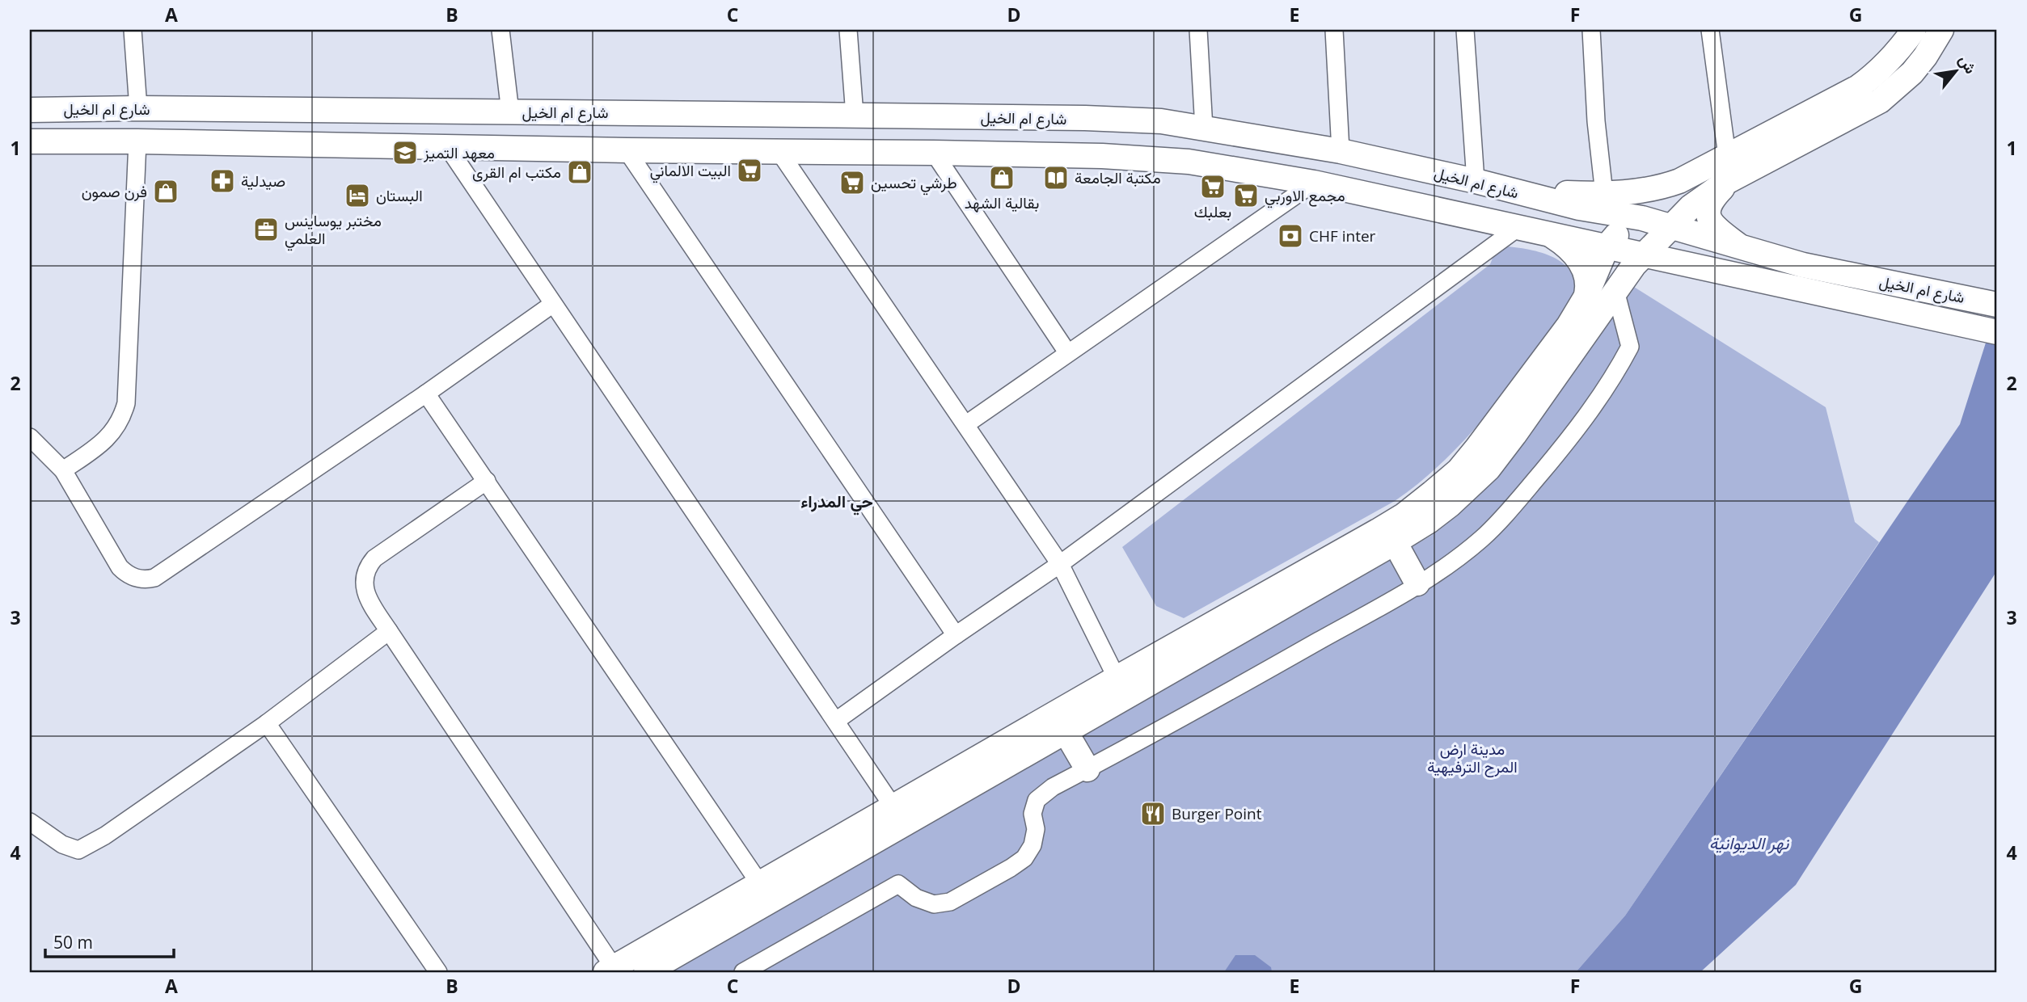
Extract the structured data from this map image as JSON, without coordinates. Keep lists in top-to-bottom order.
{
  "streets": {
    "main road": ["شارع ام الخيل"]
  },
  "districts": ["حي المدراء"],
  "water": ["نهر الديوانية"],
  "parks": ["مدينة ارض المرح الترفيهية"],
  "places": {
    "school or university": ["معهد التميز"],
    "supermarket": [
      "البيت الالماني",
      "طرشي تحسين",
      "بعلبك",
      "مجمع الاوربي"
    ],
    "shop": ["مكتب ام القرى", "بقالية الشهد", "فرن صمون"],
    "library": ["مكتبة الجامعة"],
    "pharmacy": ["صيدلية"],
    "hotel": ["البستان"],
    "office": ["مختبر يوساينس العلمي"],
    "bank": ["CHF inter"],
    "restaurant": ["Burger Point"]
  },
  "scale_bar": "50 m",
  "north": "top right",
  "grid": {
    "columns": [
      "A",
      "B",
      "C",
      "D",
      "E",
      "F",
      "G"
    ],
    "rows": [
      "1",
      "2",
      "3",
      "4"
    ]
  }
}
